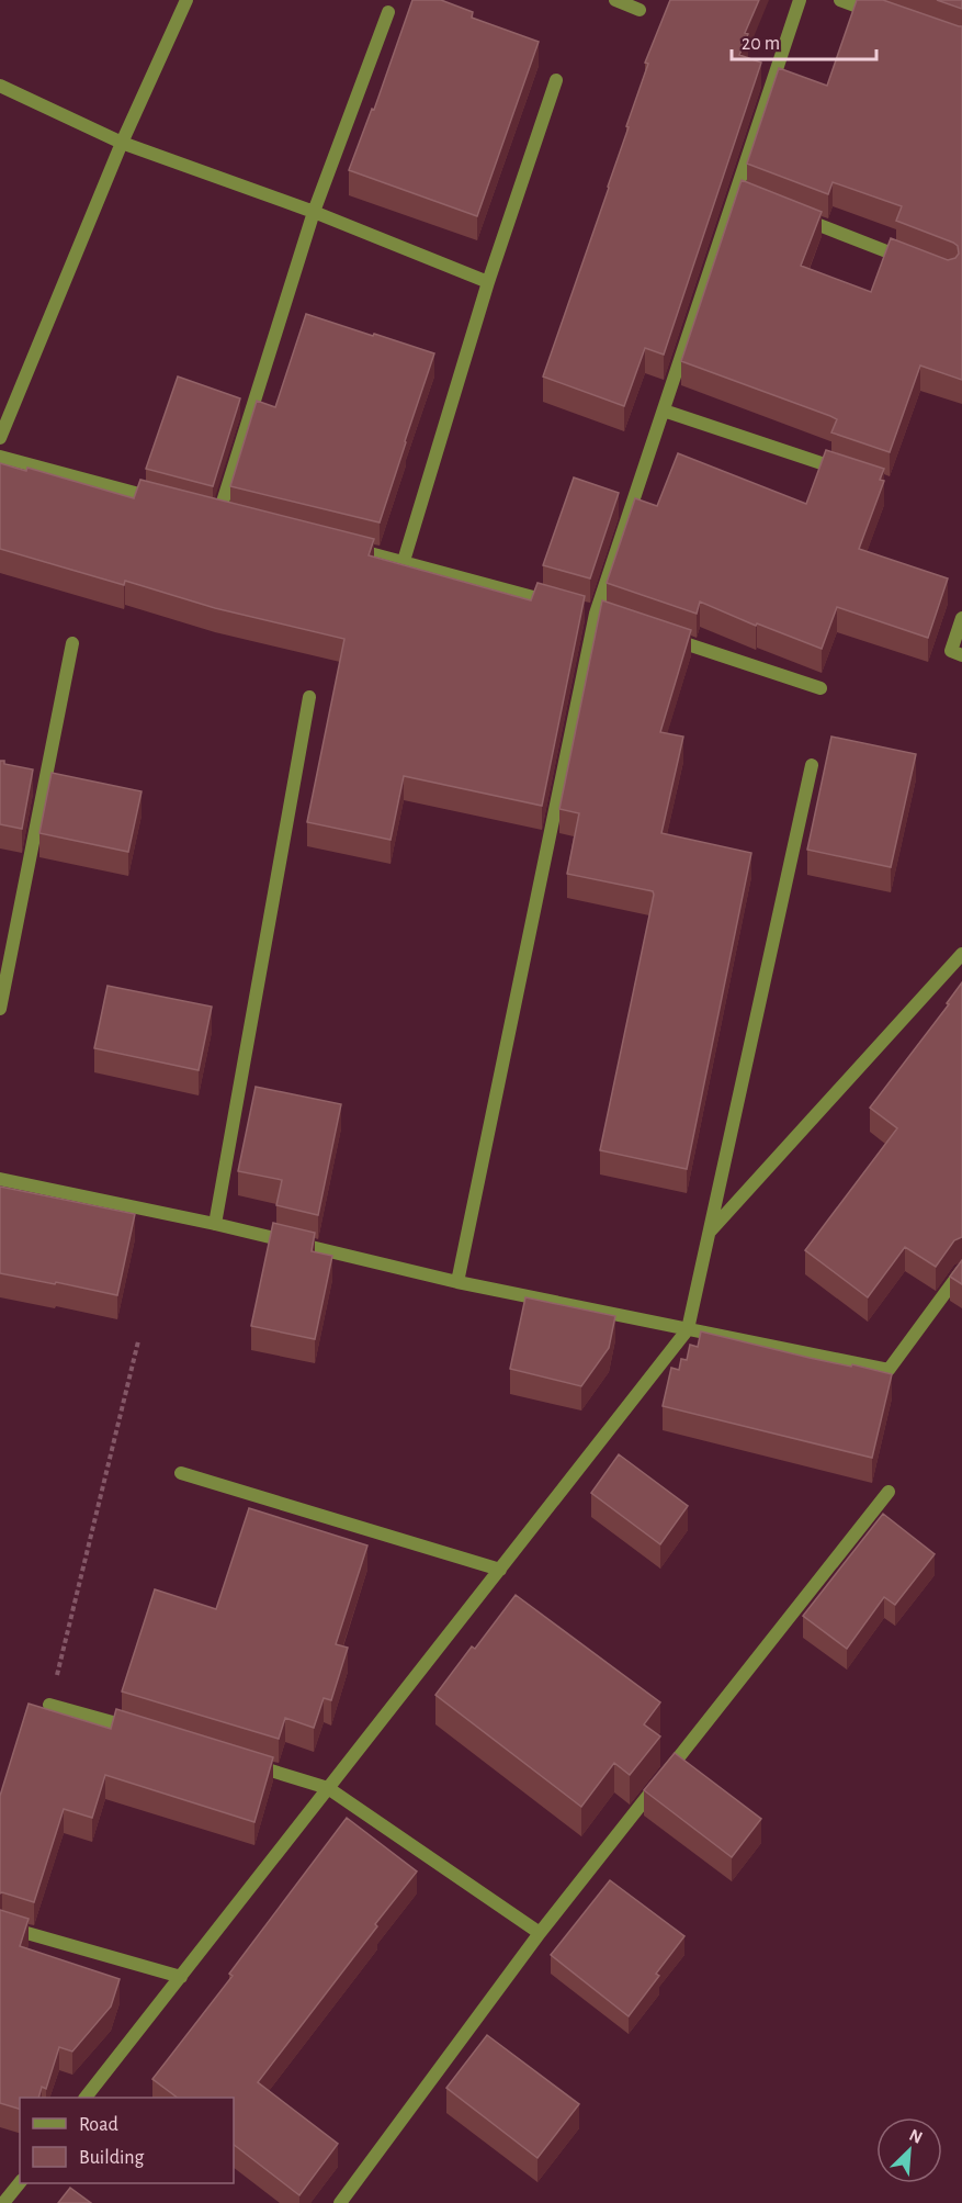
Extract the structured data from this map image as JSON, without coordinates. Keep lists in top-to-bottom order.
{
  "legend": ["Road", "Building"],
  "scale_bar": "20 m",
  "north": "top right"
}
